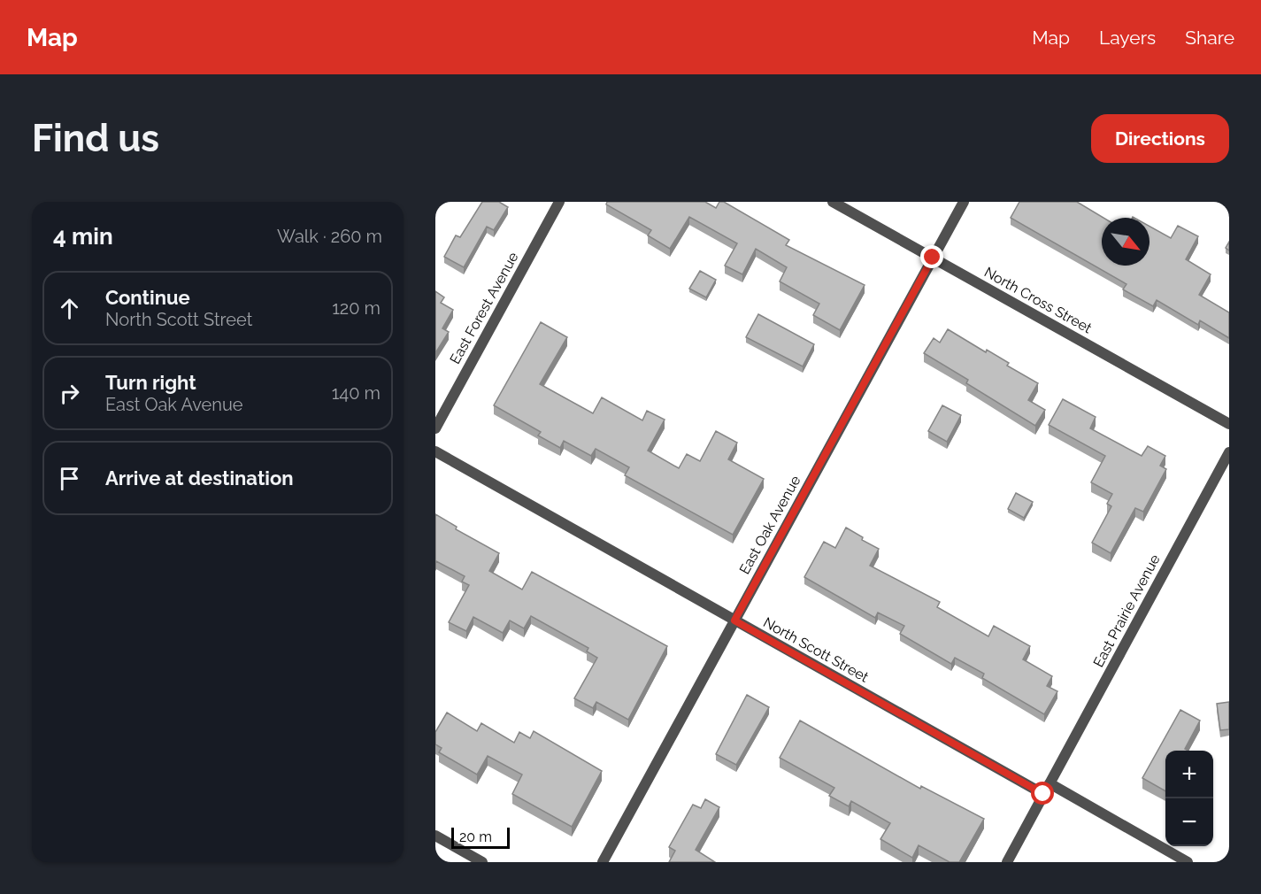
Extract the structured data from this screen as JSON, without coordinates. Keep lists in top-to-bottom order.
{
  "streets": {
    "street": [
      "North Cross Street",
      "East Forest Avenue",
      "East Oak Avenue",
      "East Prairie Avenue",
      "North Scott Street"
    ]
  },
  "crossings": [
    ["North Cross Street", "East Oak Avenue"],
    ["East Oak Avenue", "North Scott Street"],
    ["East Prairie Avenue", "North Scott Street"]
  ],
  "scale_bar": "20 m",
  "north": "bottom right",
  "page": {
    "header": "Map",
    "nav": ["Map", "Layers", "Share"],
    "buttons": "Directions",
    "title": "Find us",
    "heading": ["4 min", "Walk · 260 m"],
    "list": [
      ["Continue", "North Scott Street", "120 m"],
      ["Turn right", "East Oak Avenue", "140 m"],
      "Arrive at destination"
    ],
    "map_buttons": ["+", "−"],
    "scale": "20 m"
  }
}
